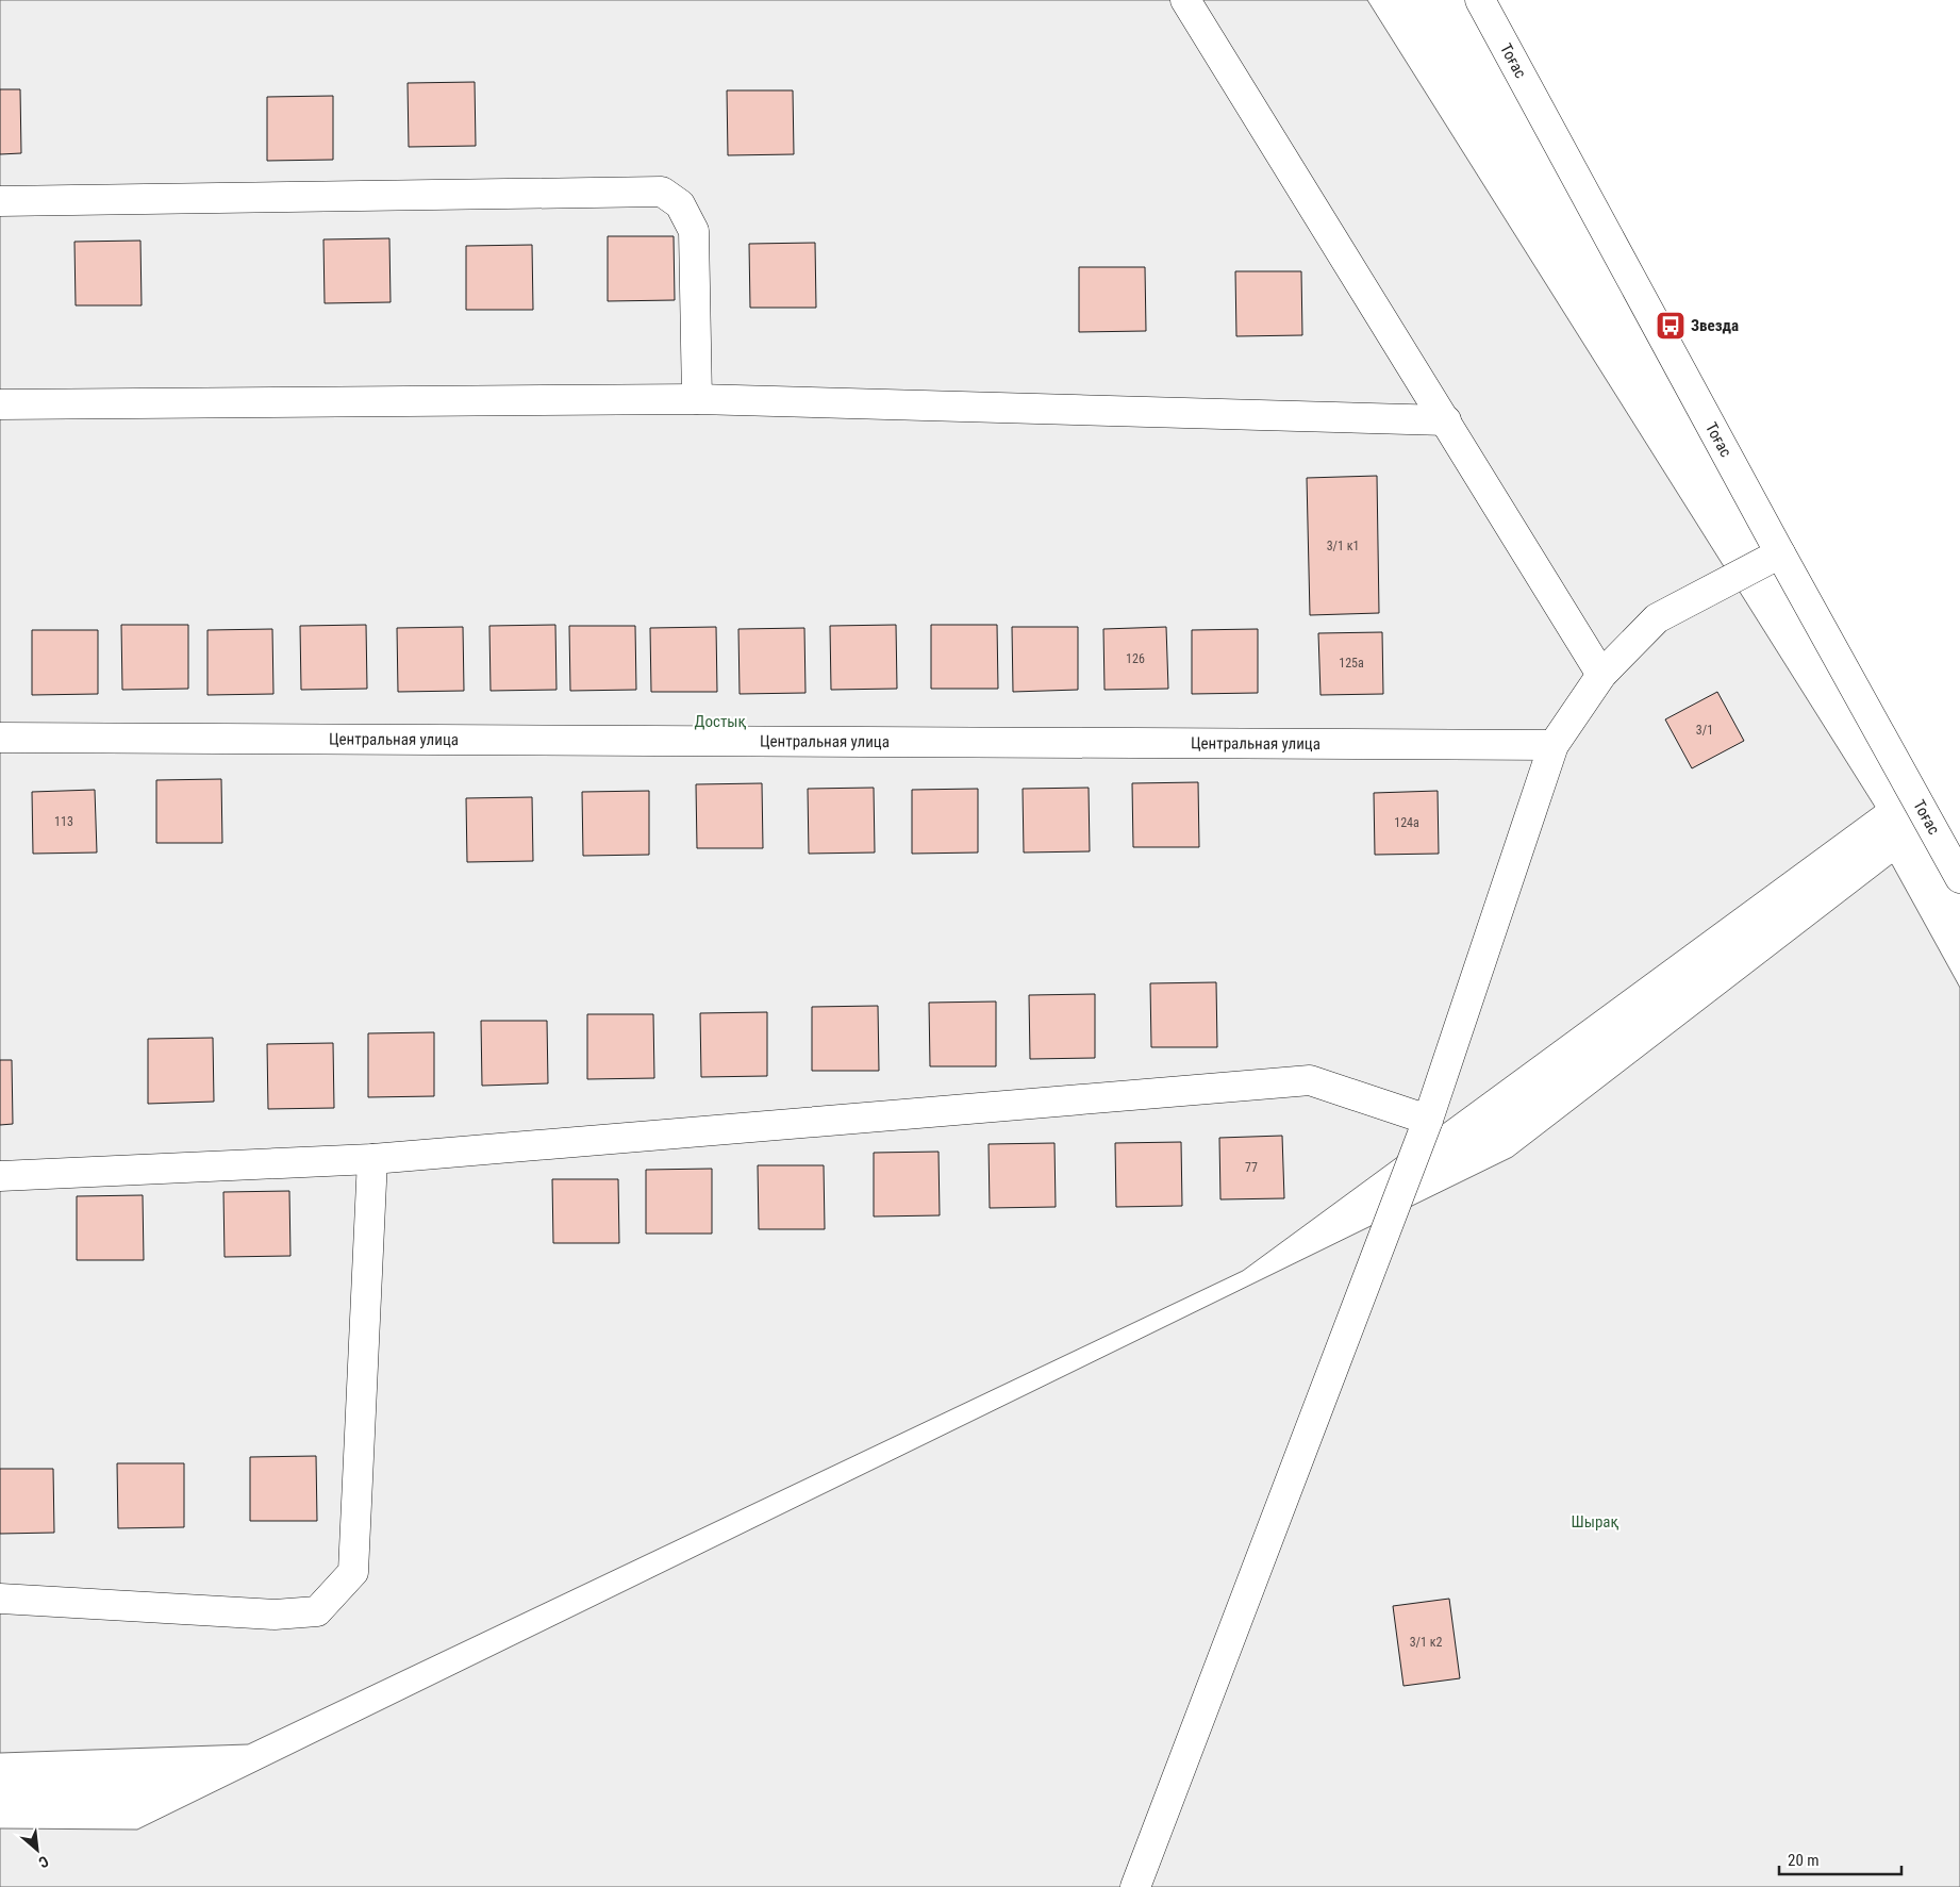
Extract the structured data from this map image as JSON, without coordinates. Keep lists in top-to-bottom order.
{
  "streets": {
    "main road": ["Тоғас", "Центральная улица"]
  },
  "parks": ["Достық", "Шырақ"],
  "places": {
    "bus stop": ["Звезда"]
  },
  "house_numbers": [
    "3/1 к1",
    "126",
    "125а",
    "3/1",
    "113",
    "124а",
    "77",
    "3/1 к2"
  ],
  "scale_bar": "20 m",
  "north": "bottom right"
}
